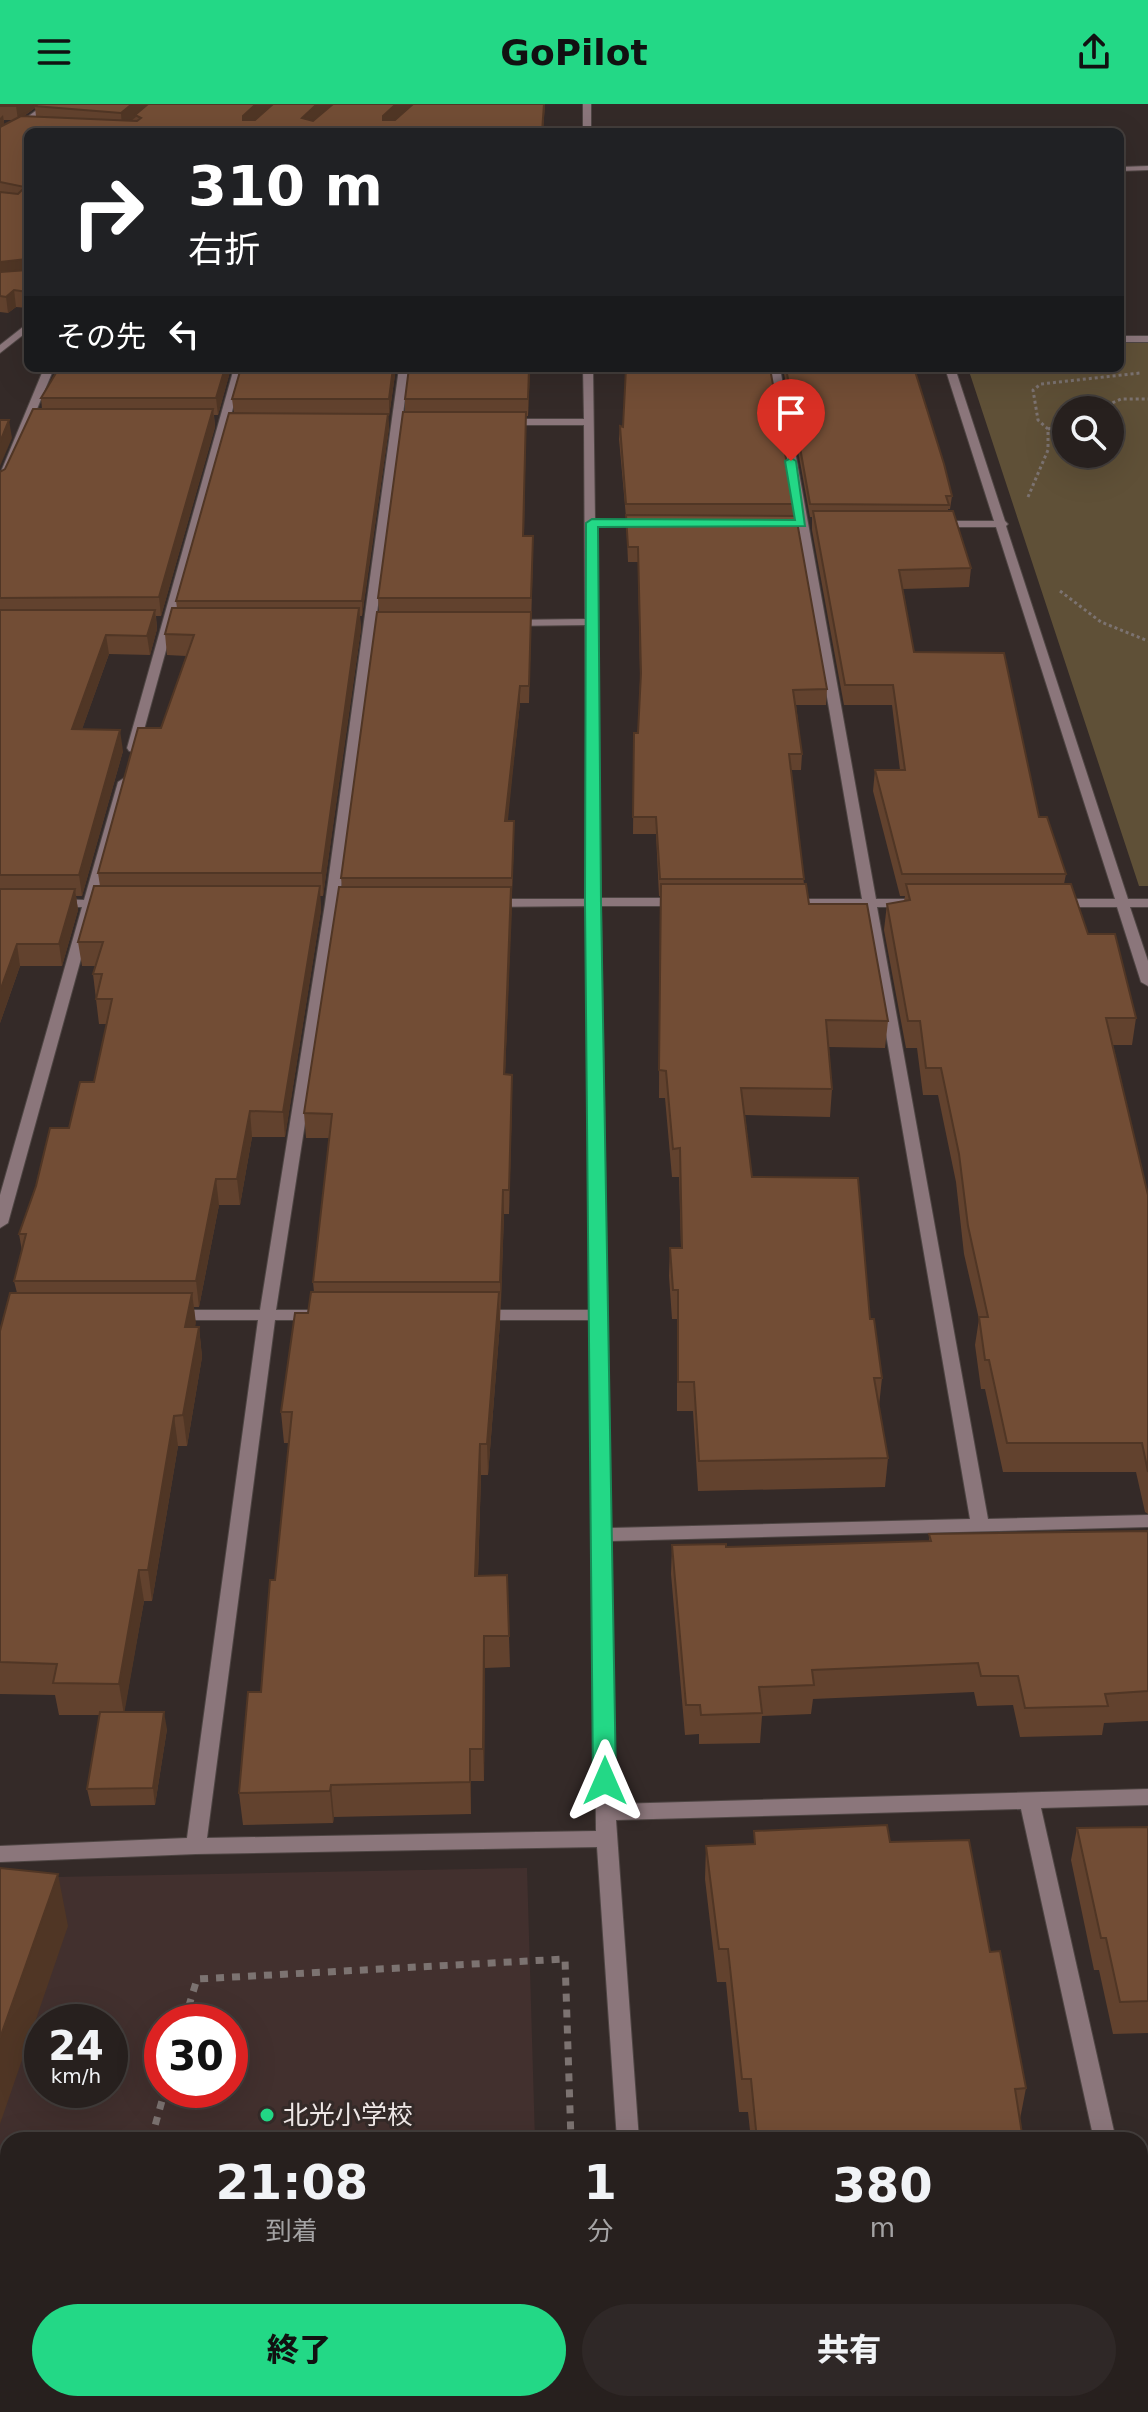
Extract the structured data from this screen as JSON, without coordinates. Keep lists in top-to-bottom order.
{
  "places": ["北光小学校"],
  "page": {
    "header": "GoPilot",
    "turn": ["310 m", "右折"],
    "then": "その先",
    "speed": "24 km/h",
    "limit": "30",
    "eta": [
      "21:08",
      "到着",
      "1",
      "分",
      "380",
      "m"
    ],
    "buttons": ["終了", "共有"]
  }
}
